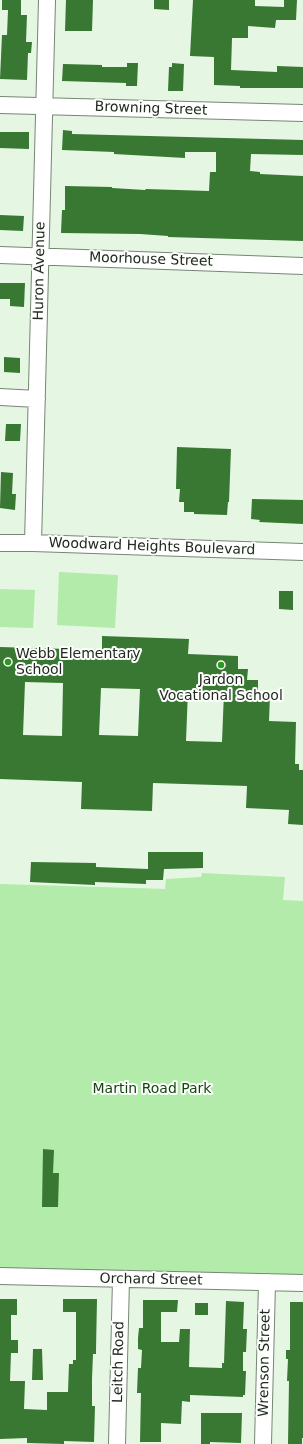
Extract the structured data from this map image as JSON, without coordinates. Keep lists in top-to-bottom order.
{
  "streets": {
    "street": [
      "Browning Street",
      "Moorhouse Street",
      "Huron Avenue",
      "Woodward Heights Boulevard",
      "Orchard Street",
      "Leitch Road",
      "Wrenson Street"
    ]
  },
  "crossings": [
    ["Browning Street", "Huron Avenue"],
    ["Moorhouse Street", "Huron Avenue"],
    ["Huron Avenue", "Woodward Heights Boulevard"],
    ["Orchard Street", "Leitch Road"],
    ["Orchard Street", "Wrenson Street"]
  ],
  "parks": ["Martin Road Park"],
  "places": ["Webb Elementary School", "Jardon Vocational School"]
}
